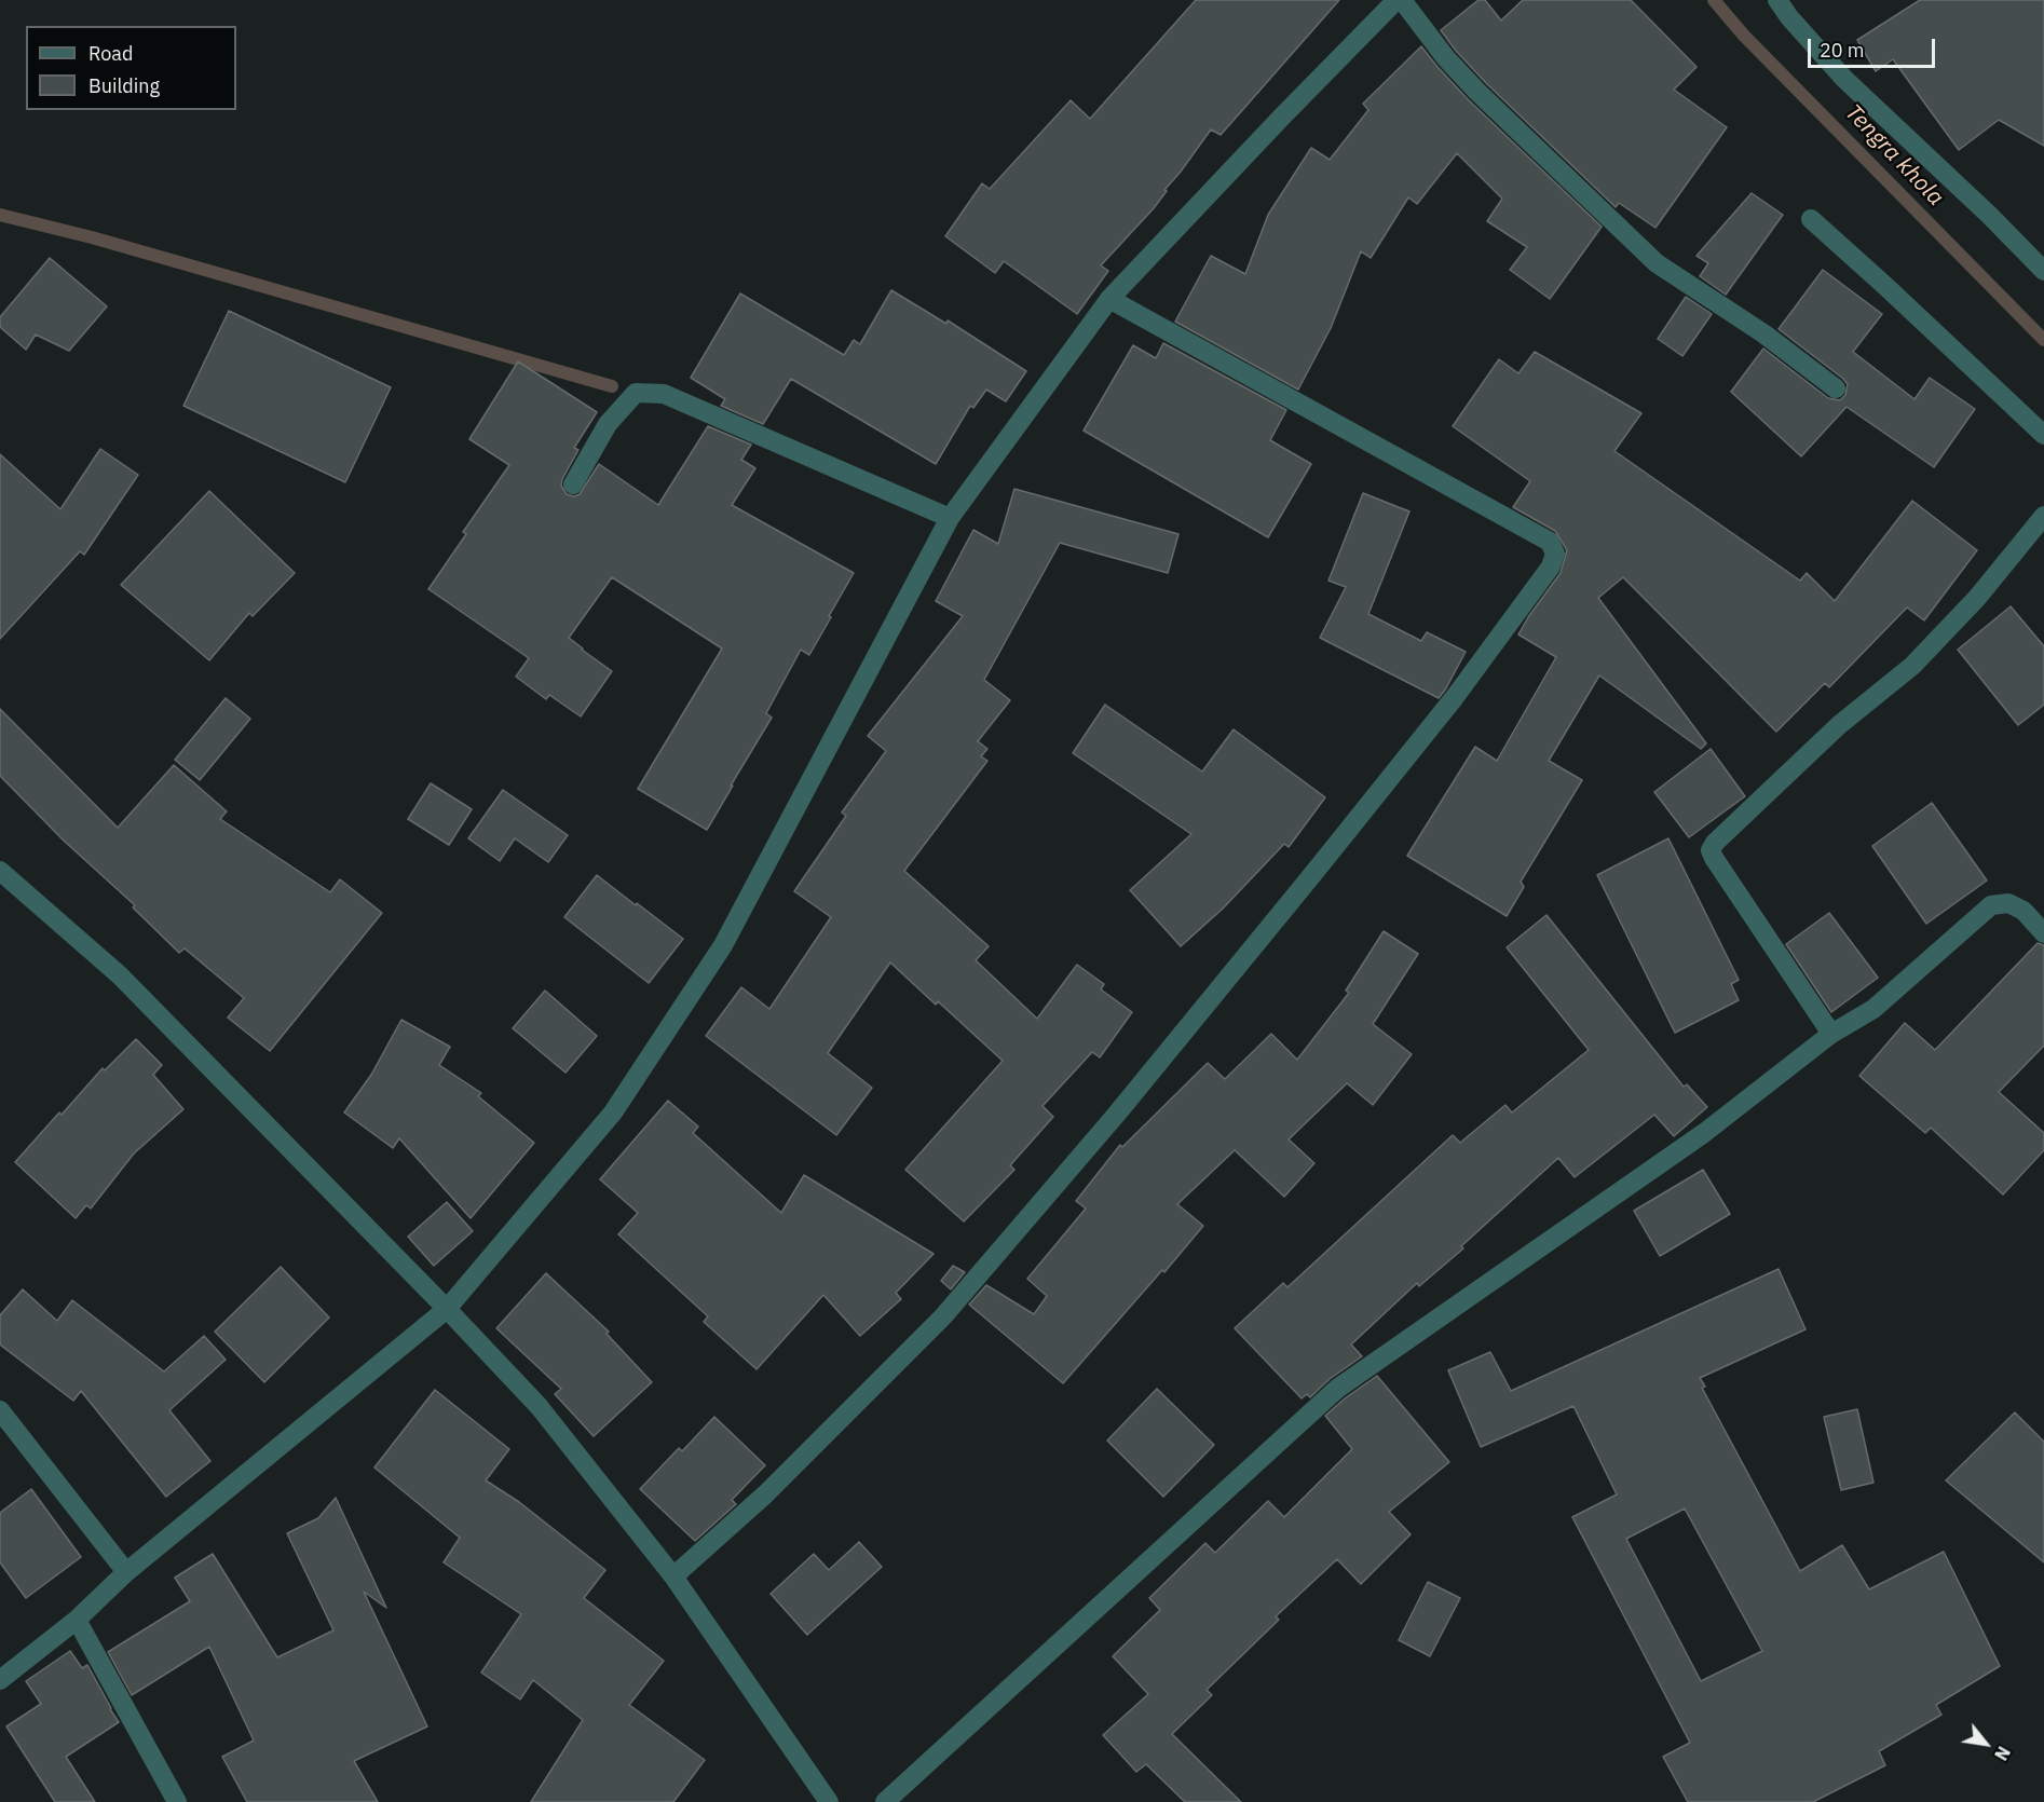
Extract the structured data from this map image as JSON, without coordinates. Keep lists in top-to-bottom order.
{
  "water": ["Tengra khola"],
  "legend": ["Road", "Building"],
  "scale_bar": "20 m",
  "north": "bottom right"
}
